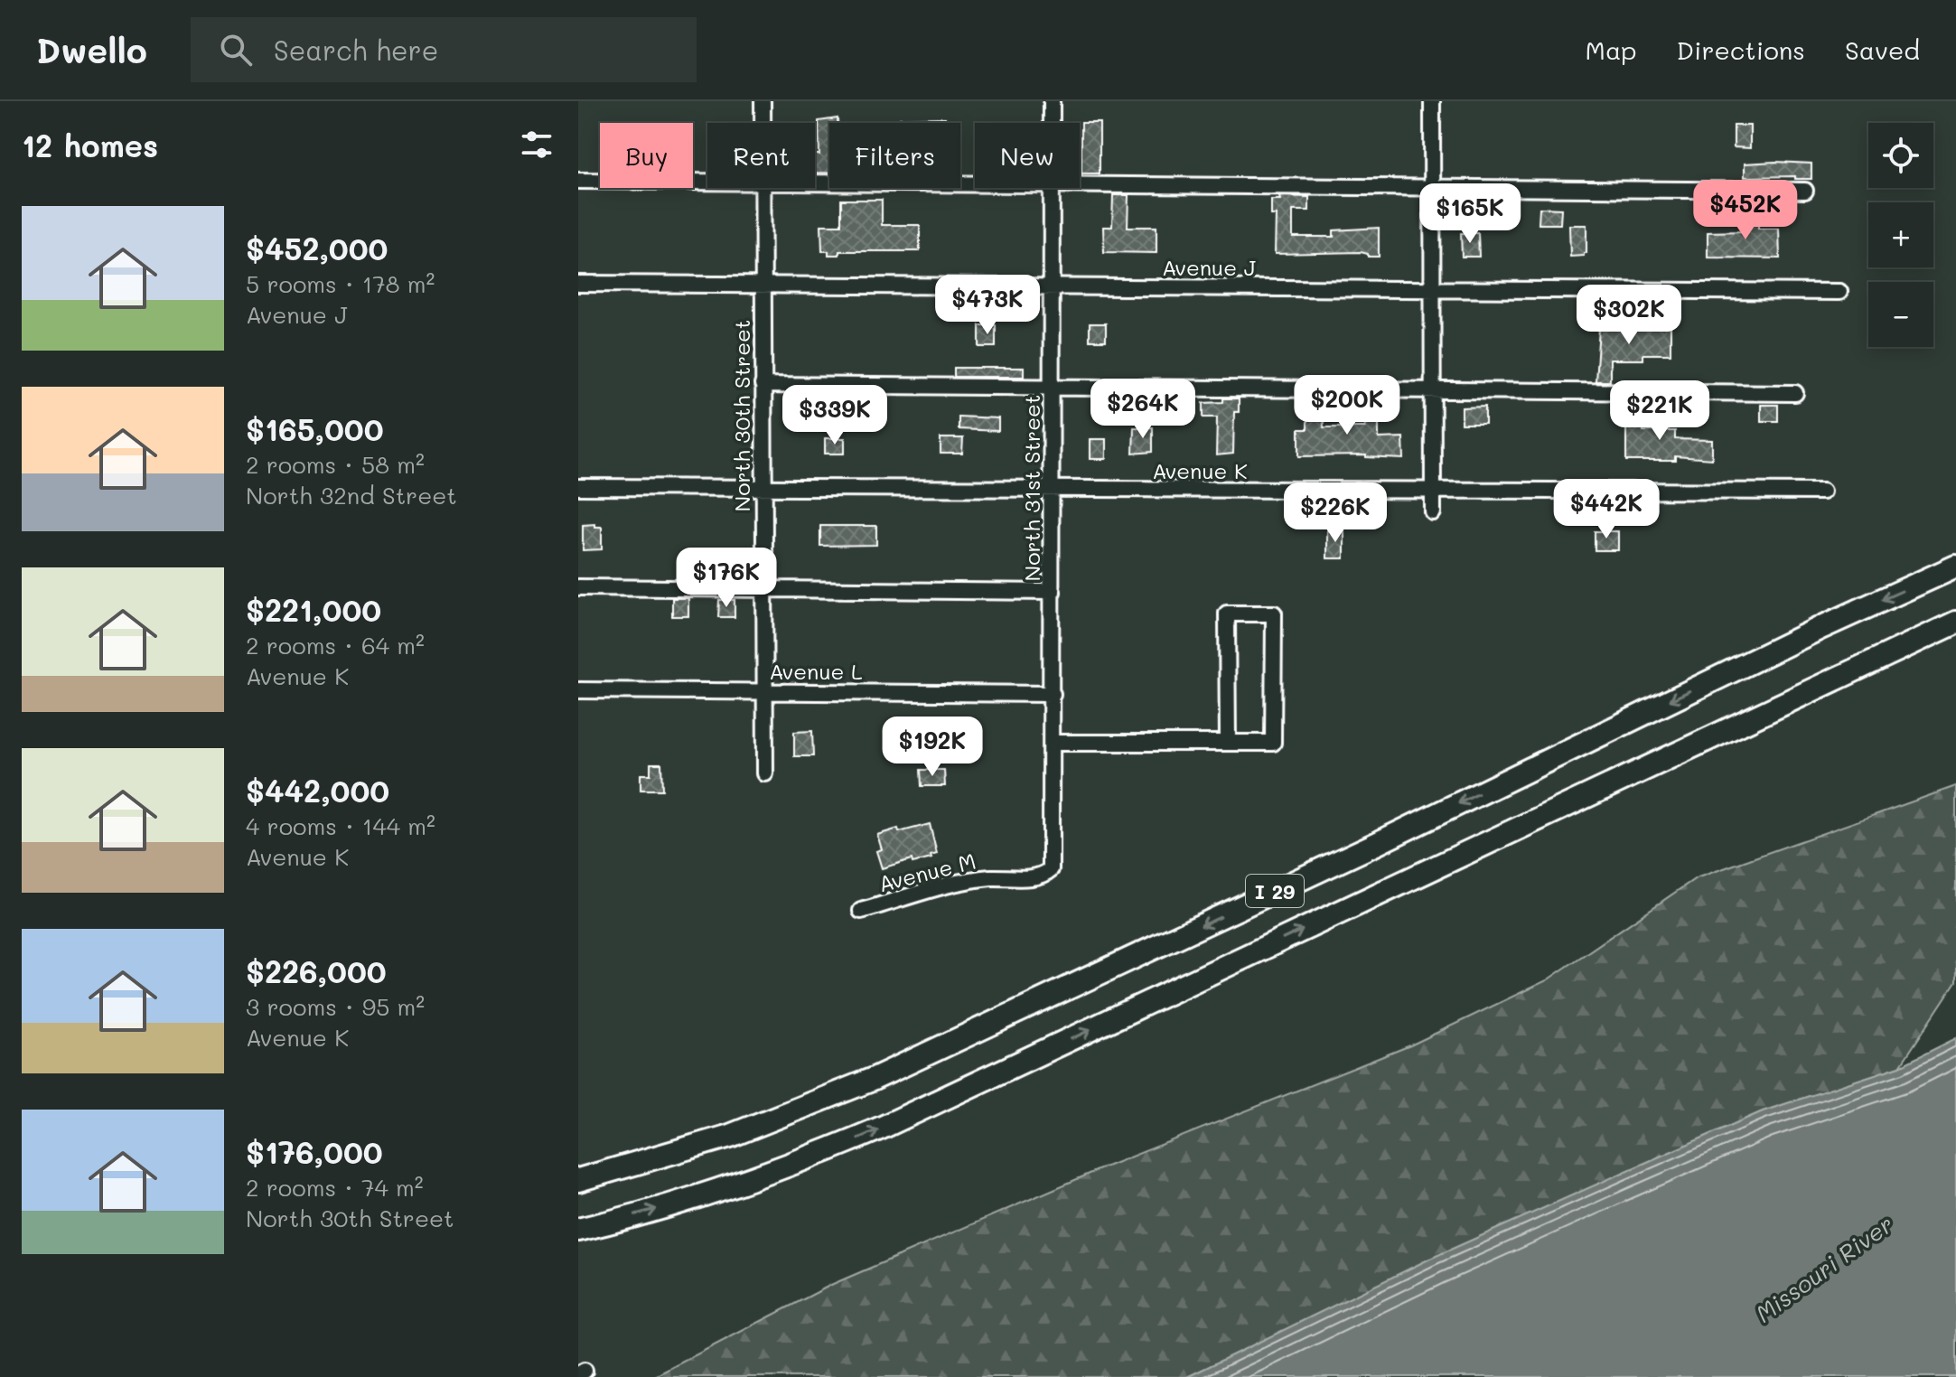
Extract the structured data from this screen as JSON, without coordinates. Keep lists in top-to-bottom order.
{
  "streets": {
    "highway": ["I 29"],
    "street": [
      "Avenue J",
      "North 30th Street",
      "Avenue K",
      "North 31st Street",
      "Avenue L",
      "Avenue M"
    ]
  },
  "crossings": [
    ["Avenue J", "North 30th Street"],
    ["Avenue J", "North 31st Street"],
    ["North 30th Street", "Avenue K"],
    ["North 30th Street", "Avenue L"],
    ["Avenue K", "North 31st Street"],
    ["North 31st Street", "Avenue L"],
    ["North 31st Street", "Avenue M"]
  ],
  "water": ["Missouri River"],
  "page": {
    "header": "Dwello",
    "search": "Search here",
    "nav": ["Map", "Directions", "Saved"],
    "heading": "12 homes",
    "map_buttons": ["+", "−"],
    "chip": [
      "Buy",
      "Rent",
      "Filters",
      "New"
    ],
    "price": [
      "$452K",
      "$165K",
      "$473K",
      "$302K",
      "$200K",
      "$264K",
      "$221K",
      "$339K",
      "$442K",
      "$226K",
      "$176K",
      "$192K"
    ],
    "list": [
      {
        "name": "$452,000",
        "note": "5 rooms · 178 m² · Avenue J"
      },
      {
        "name": "$165,000",
        "note": "2 rooms · 58 m² · North 32nd Street"
      },
      {
        "name": "$221,000",
        "note": "2 rooms · 64 m² · Avenue K"
      },
      {
        "name": "$442,000",
        "note": "4 rooms · 144 m² · Avenue K"
      },
      {
        "name": "$226,000",
        "note": "3 rooms · 95 m² · Avenue K"
      },
      {
        "name": "$176,000",
        "note": "2 rooms · 74 m² · North 30th Street"
      }
    ]
  }
}
